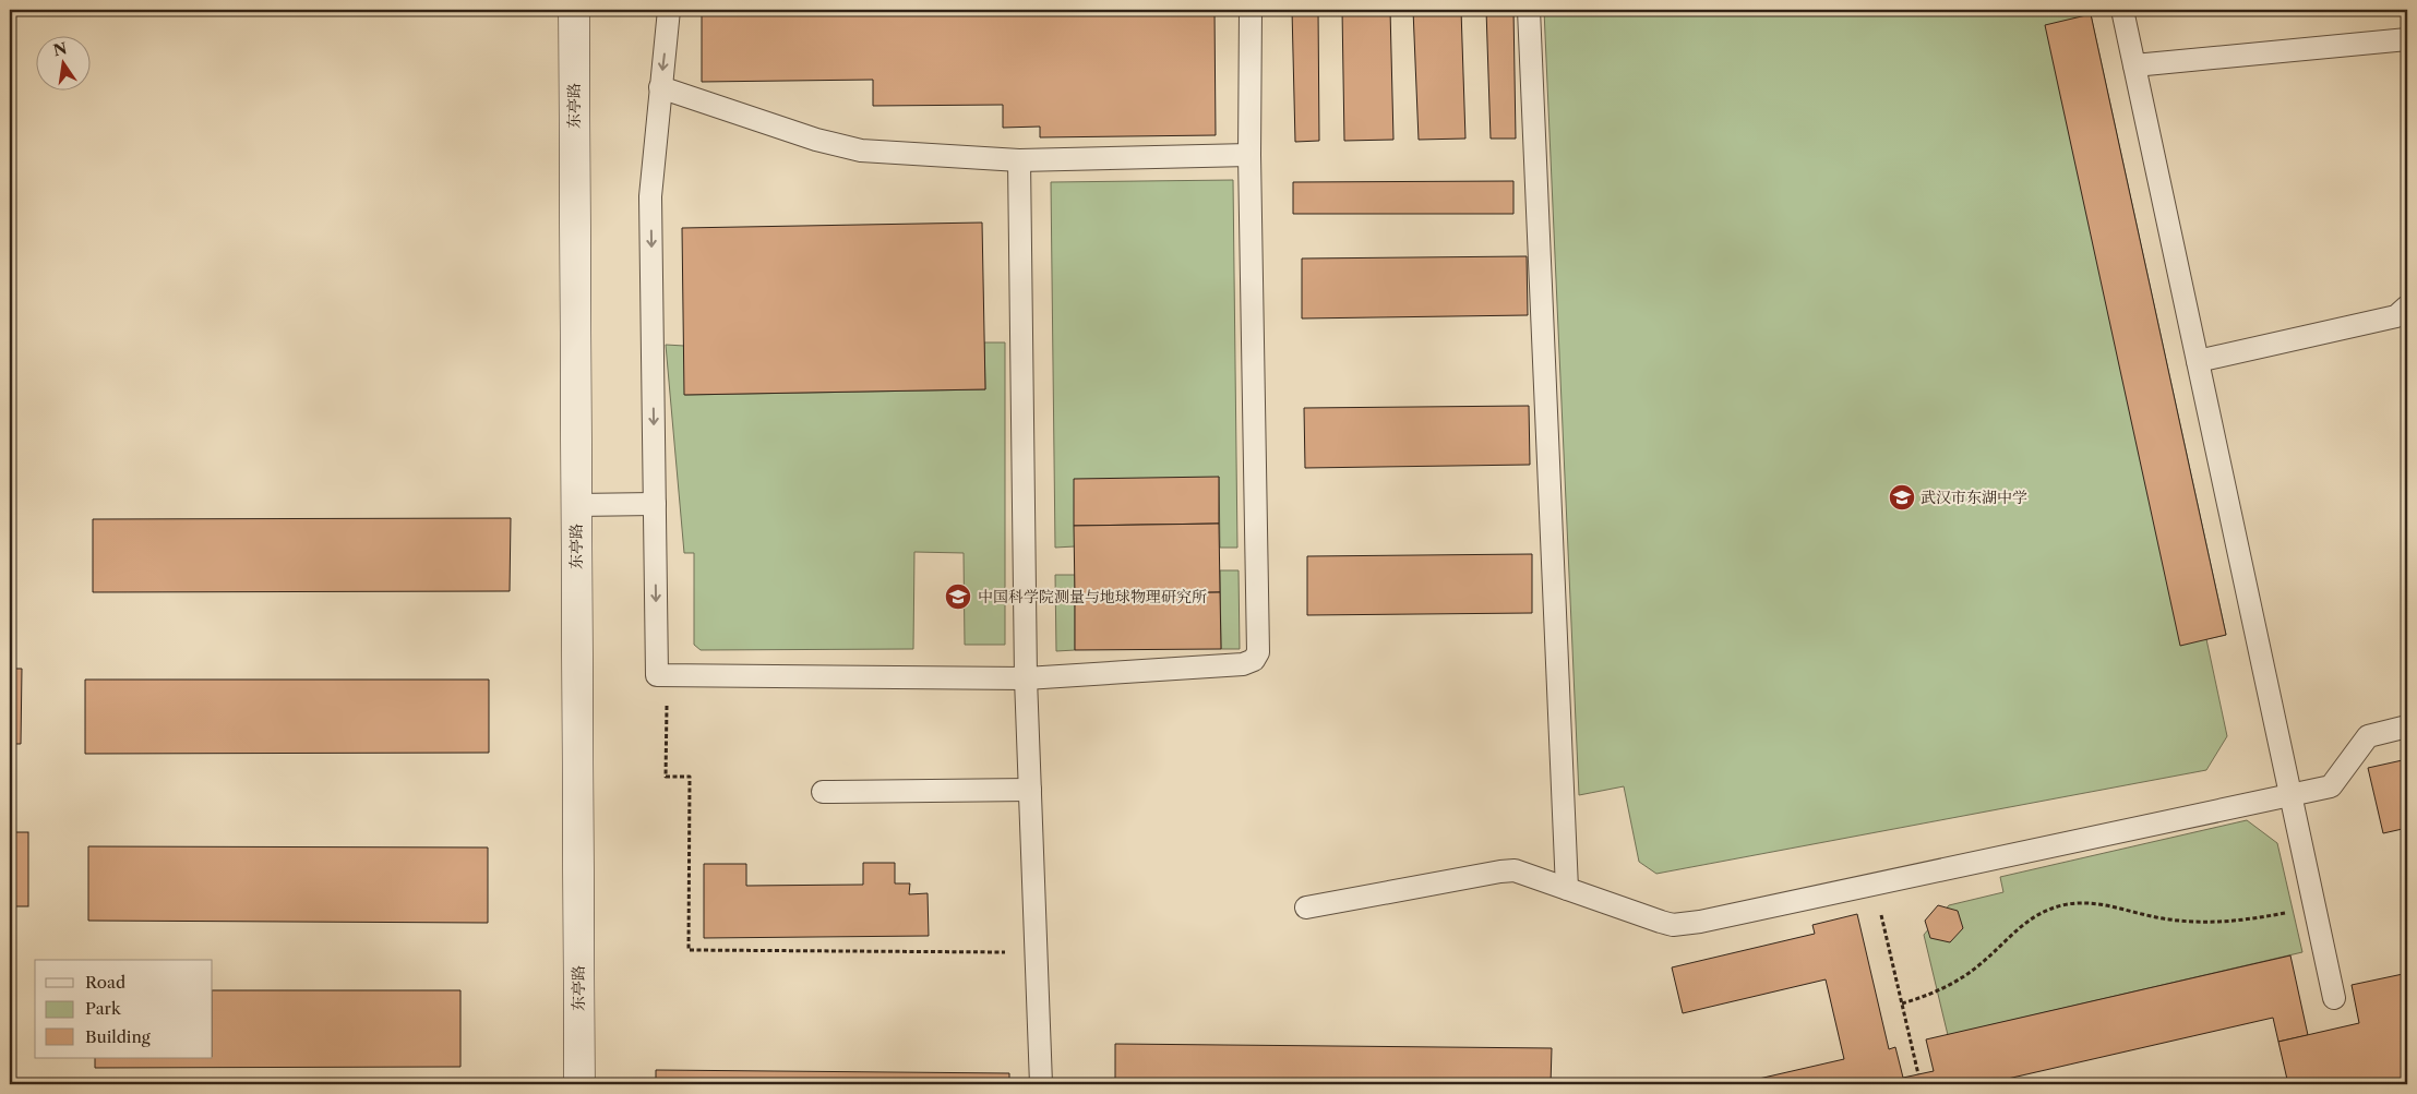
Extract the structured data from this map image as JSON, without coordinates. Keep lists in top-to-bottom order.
{
  "streets": {
    "street": ["东亭路"]
  },
  "places": {
    "school or university": ["武汉市东湖中学", "中国科学院测量与地球物理研究所"]
  },
  "legend": ["Road", "Park", "Building"],
  "north": "top"
}
